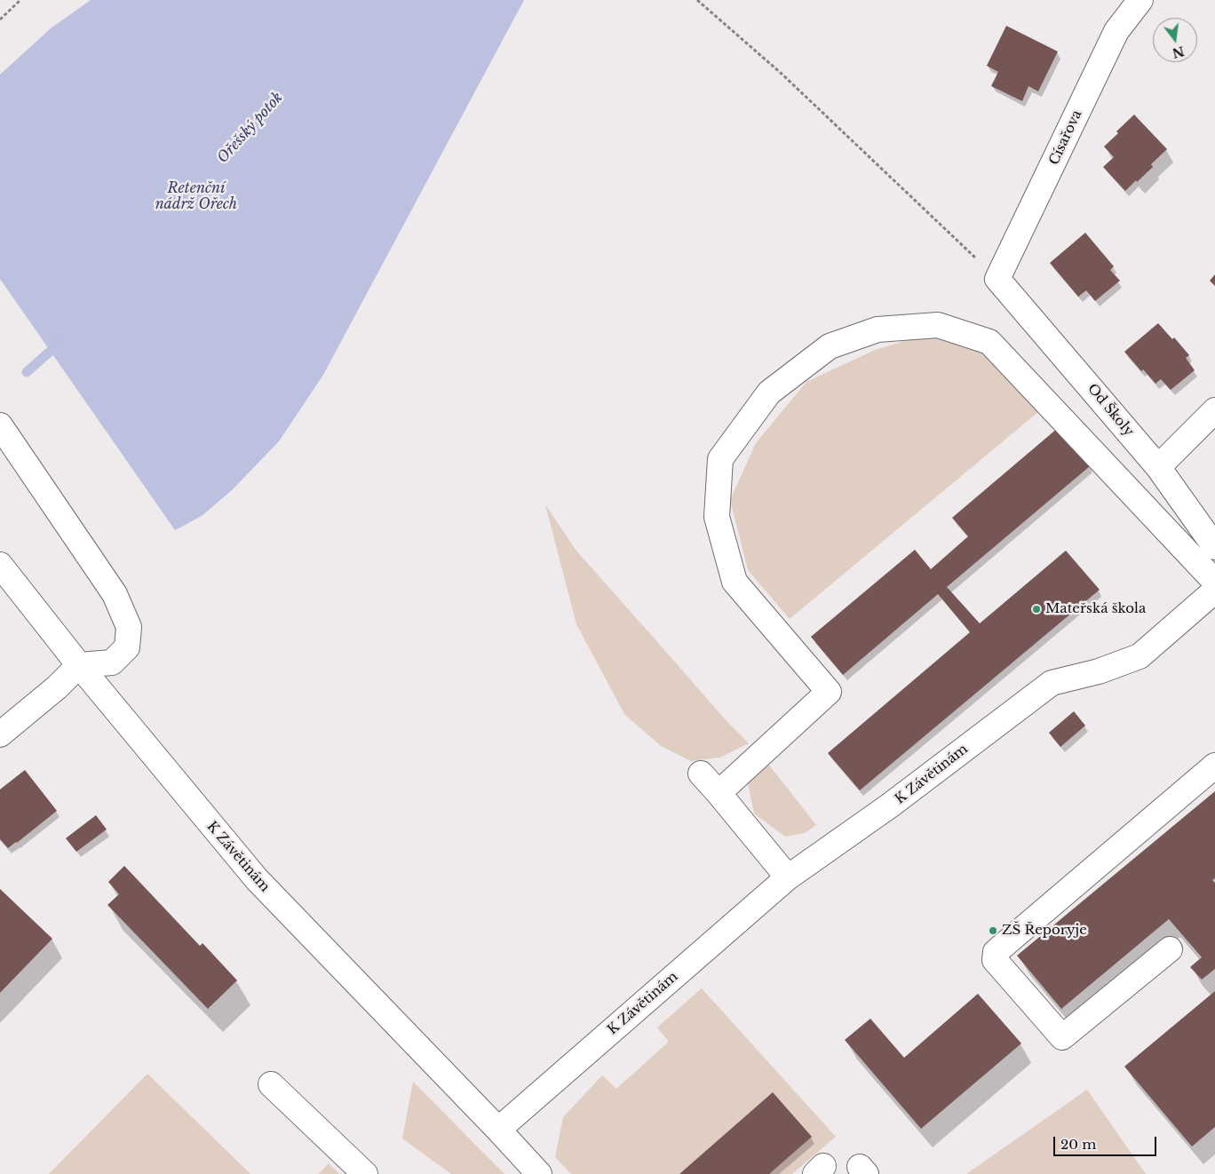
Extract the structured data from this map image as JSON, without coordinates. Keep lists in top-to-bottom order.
{
  "streets": {
    "street": ["Císařova", "Od Školy", "K Závětinám"]
  },
  "crossings": [
    ["Císařova", "Od Školy"]
  ],
  "water": ["Ořešský potok", "Retenční nádrž Ořech"],
  "places": ["Mateřská škola", "ZŠ Řeporyje"],
  "scale_bar": "20 m",
  "north": "bottom"
}
